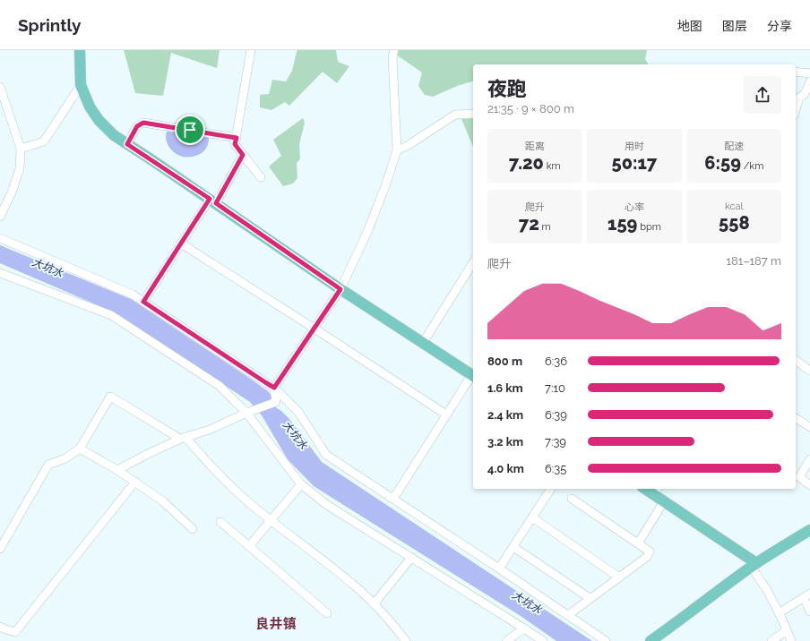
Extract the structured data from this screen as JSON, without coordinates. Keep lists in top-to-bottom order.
{
  "districts": ["良井镇"],
  "water": ["大坑水"],
  "page": {
    "header": "Sprintly",
    "nav": ["地图", "图层", "分享"],
    "heading": ["夜跑", "21:35 · 9 × 800 m"],
    "stats": [
      ["距离", "7.20 km"],
      ["用时", "50:17"],
      ["配速", "6:59 /km"],
      ["爬升", "72 m"],
      ["心率", "159 bpm"],
      ["kcal", "558"]
    ],
    "chart": ["爬升", "181–187 m"],
    "list": [
      {
        "name": "800 m",
        "note": "6:36"
      },
      {
        "name": "1.6 km",
        "note": "7:10"
      },
      {
        "name": "2.4 km",
        "note": "6:39"
      },
      {
        "name": "3.2 km",
        "note": "7:39"
      },
      {
        "name": "4.0 km",
        "note": "6:35"
      }
    ]
  }
}
